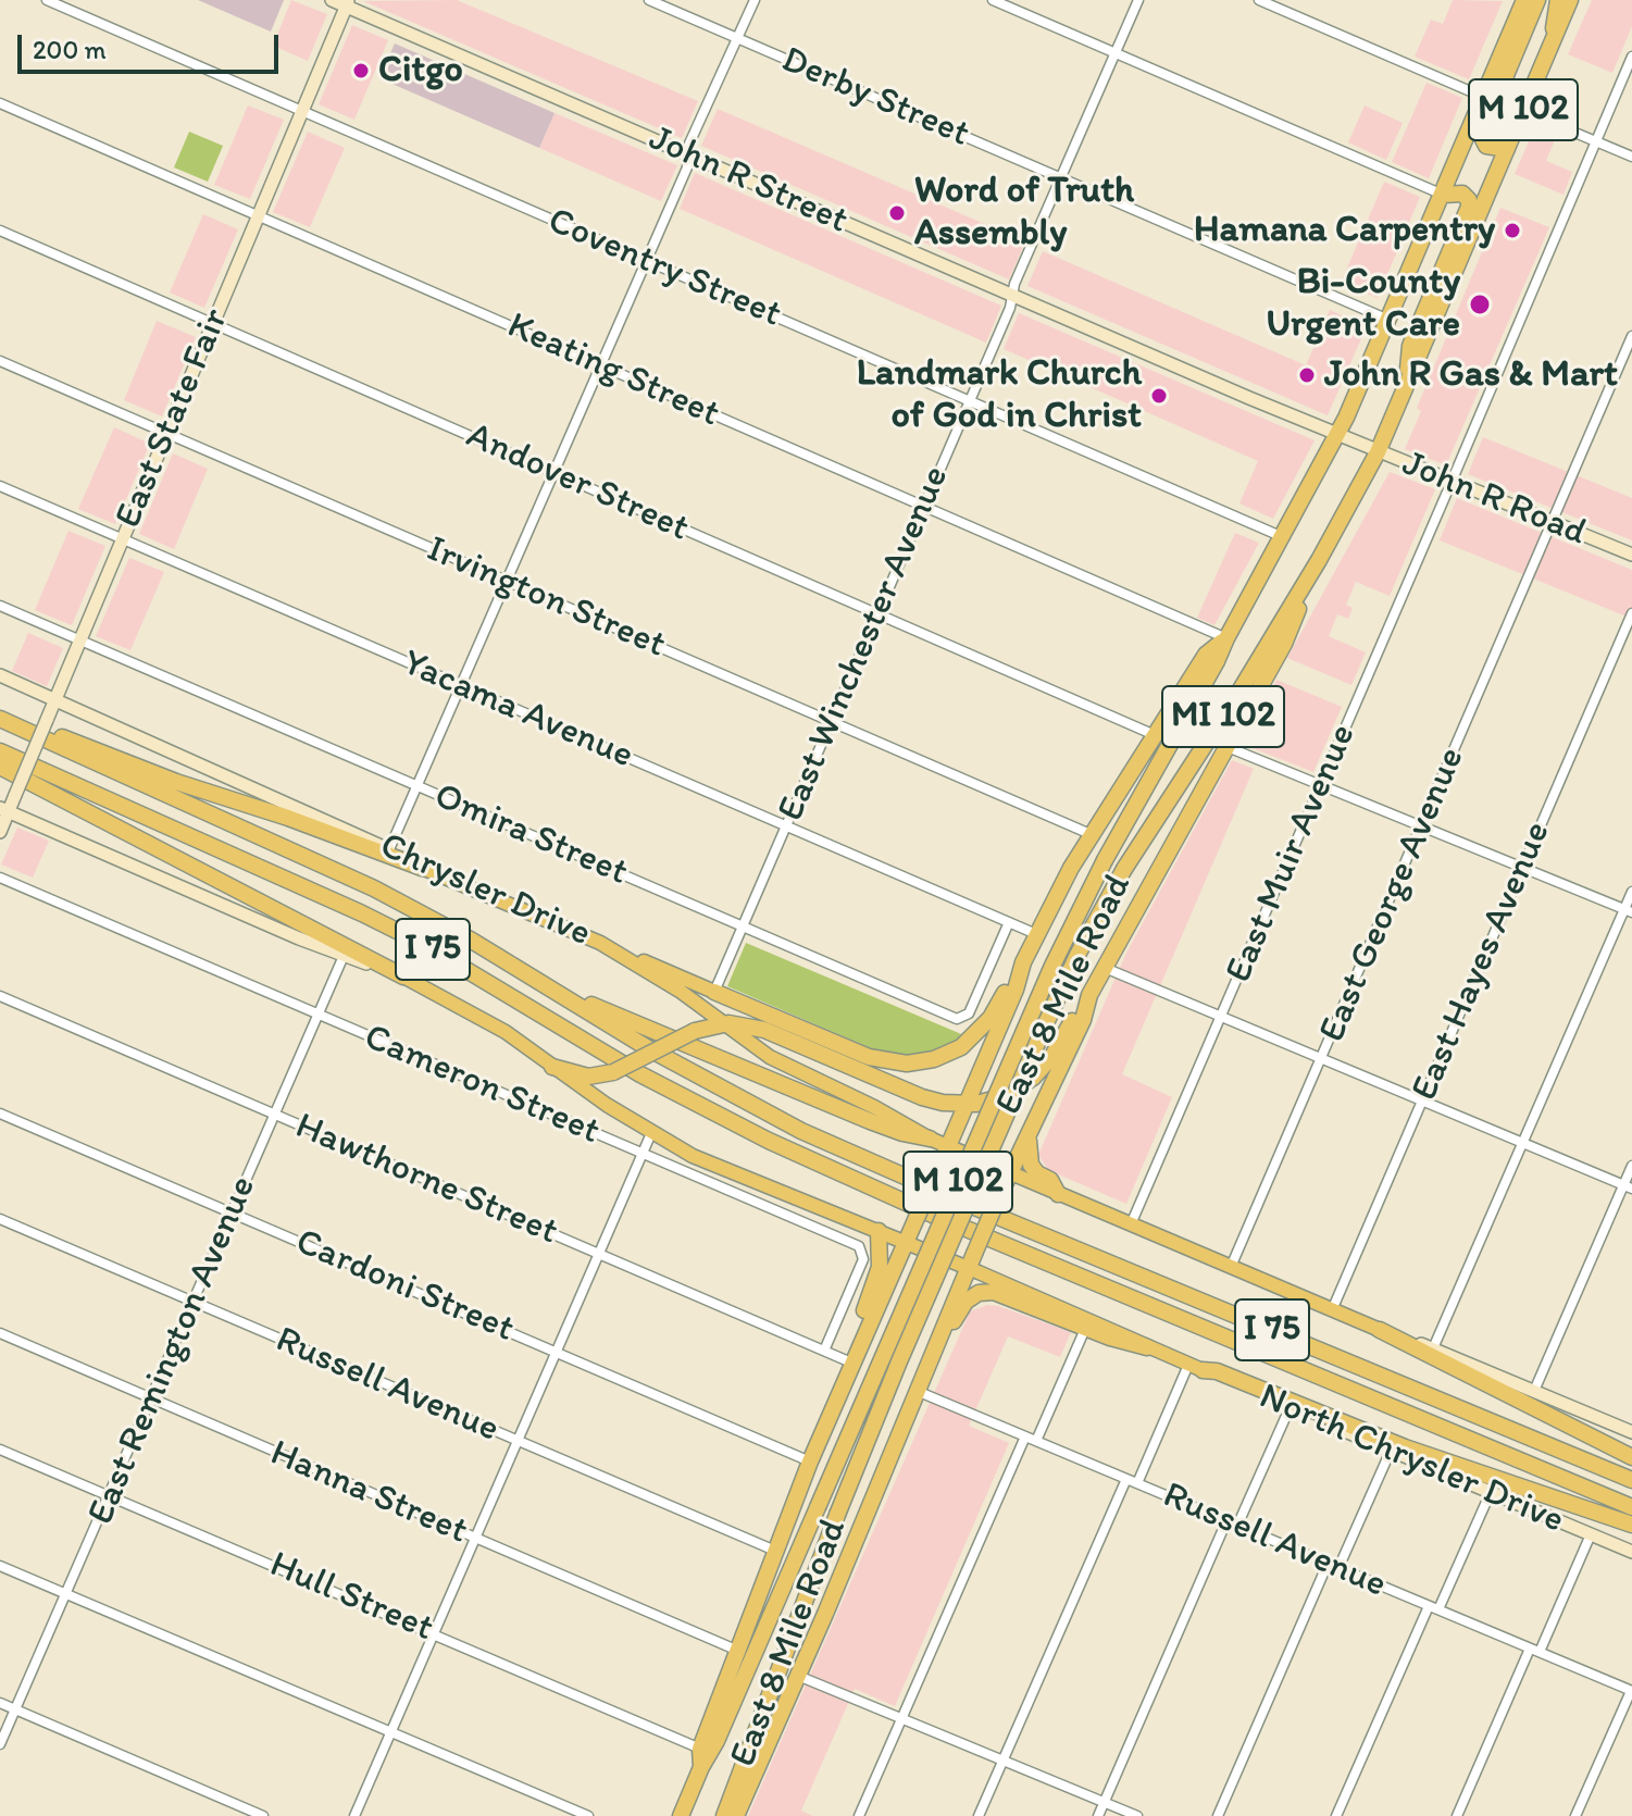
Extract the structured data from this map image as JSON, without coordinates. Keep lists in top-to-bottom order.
{
  "streets": {
    "highway": [
      "M 102",
      "MI 102",
      "I 75",
      "East 8 Mile Road"
    ],
    "main road": [
      "John R Street",
      "East State Fair",
      "John R Road",
      "Chrysler Drive",
      "North Chrysler Drive"
    ],
    "street": [
      "Derby Street",
      "Coventry Street",
      "Keating Street",
      "Andover Street",
      "Irvington Street",
      "East Winchester Avenue",
      "Yacama Avenue",
      "Omira Street",
      "East Muir Avenue",
      "East George Avenue",
      "East Hayes Avenue",
      "Cameron Street",
      "Hawthorne Street",
      "Cardoni Street",
      "East Remington Avenue",
      "Russell Avenue",
      "Hanna Street",
      "Hull Street"
    ]
  },
  "crossings": [
    ["Derby Street", "M 102"],
    ["Derby Street", "East Winchester Avenue"],
    ["M 102", "John R Street"],
    ["M 102", "Coventry Street"],
    ["M 102", "Keating Street"],
    ["M 102", "John R Road"],
    ["M 102", "MI 102"],
    ["M 102", "East 8 Mile Road"],
    ["John R Street", "East State Fair"],
    ["John R Street", "John R Road"],
    ["John R Street", "East Winchester Avenue"],
    ["Coventry Street", "East State Fair"],
    ["Coventry Street", "East Winchester Avenue"],
    ["Keating Street", "East State Fair"],
    ["Keating Street", "East Winchester Avenue"],
    ["Keating Street", "MI 102"],
    ["East State Fair", "Andover Street"],
    ["East State Fair", "Irvington Street"],
    ["East State Fair", "Yacama Avenue"],
    ["East State Fair", "Omira Street"],
    ["East State Fair", "Chrysler Drive"],
    ["Andover Street", "East Winchester Avenue"],
    ["John R Road", "East Muir Avenue"],
    ["John R Road", "East George Avenue"],
    ["John R Road", "East 8 Mile Road"],
    ["Irvington Street", "East Winchester Avenue"],
    ["East Winchester Avenue", "Yacama Avenue"],
    ["East Winchester Avenue", "Omira Street"],
    ["Yacama Avenue", "Omira Street"],
    ["MI 102", "East 8 Mile Road"],
    ["East Muir Avenue", "Chrysler Drive"],
    ["Chrysler Drive", "East George Avenue"],
    ["Chrysler Drive", "East Hayes Avenue"],
    ["Chrysler Drive", "East 8 Mile Road"],
    ["East 8 Mile Road", "Hawthorne Street"],
    ["East 8 Mile Road", "Cardoni Street"],
    ["East 8 Mile Road", "Russell Avenue"],
    ["East 8 Mile Road", "Hanna Street"],
    ["East 8 Mile Road", "Hull Street"],
    ["Cameron Street", "Hawthorne Street"],
    ["Cameron Street", "East Remington Avenue"],
    ["Hawthorne Street", "East Remington Avenue"],
    ["Cardoni Street", "East Remington Avenue"],
    ["East Remington Avenue", "Russell Avenue"],
    ["East Remington Avenue", "Hanna Street"],
    ["East Remington Avenue", "Hull Street"]
  ],
  "places": [
    "Citgo",
    "Word of Truth Assembly",
    "Hamana Carpentry",
    "Bi-County Urgent Care",
    "John R Gas & Mart",
    "Landmark Church of God in Christ"
  ],
  "scale_bar": "200 m"
}
